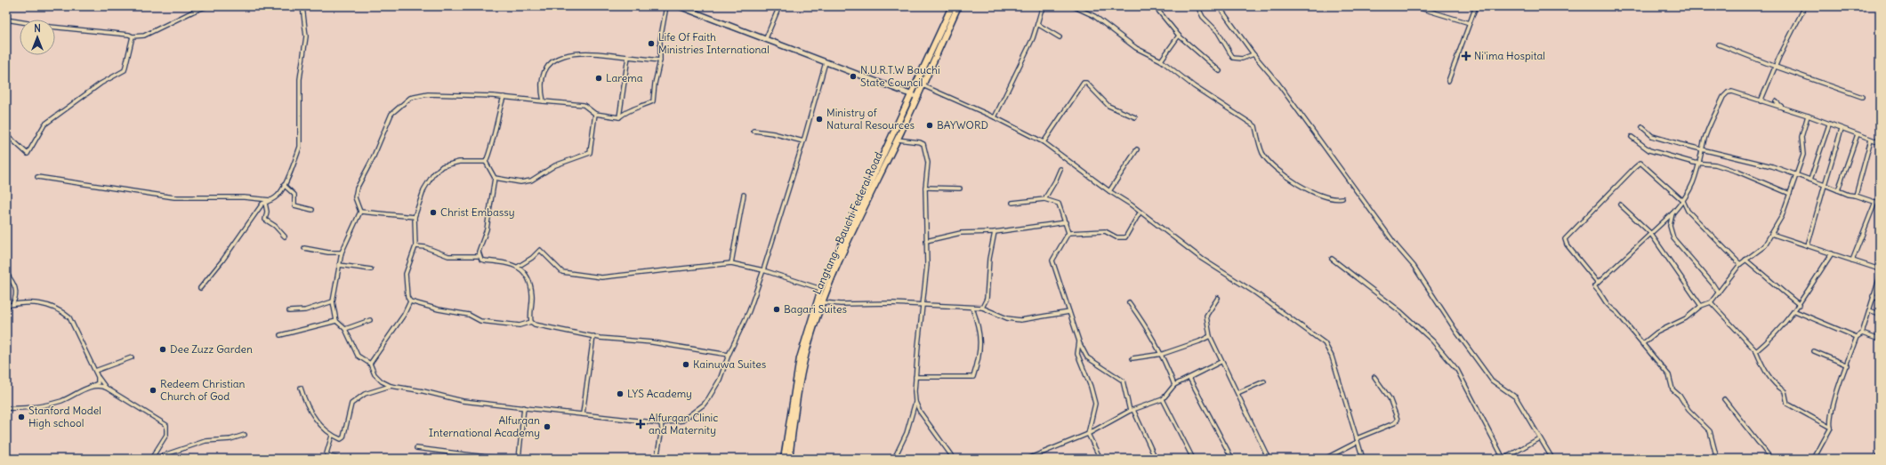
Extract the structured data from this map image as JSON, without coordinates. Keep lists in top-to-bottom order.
{
  "streets": {
    "main road": ["Langtang - Bauchi Federal Road"]
  },
  "places": {
    "other": [
      "Life Of Faith Ministries International",
      "N.U.R.T.W Bauchi State Council",
      "Larema",
      "Ministry of Natural Resources",
      "BAYWORD",
      "Christ Embassy",
      "Bagari Suites",
      "Dee Zuzz Garden",
      "Kainuwa Suites",
      "Redeem Christian Church of God",
      "LYS Academy",
      "Stanford Model High school",
      "Alfurqan International Academy"
    ],
    "health": ["Ni'ima Hospital", "Alfurqan Clinic and Maternity"]
  },
  "north": "top"
}
